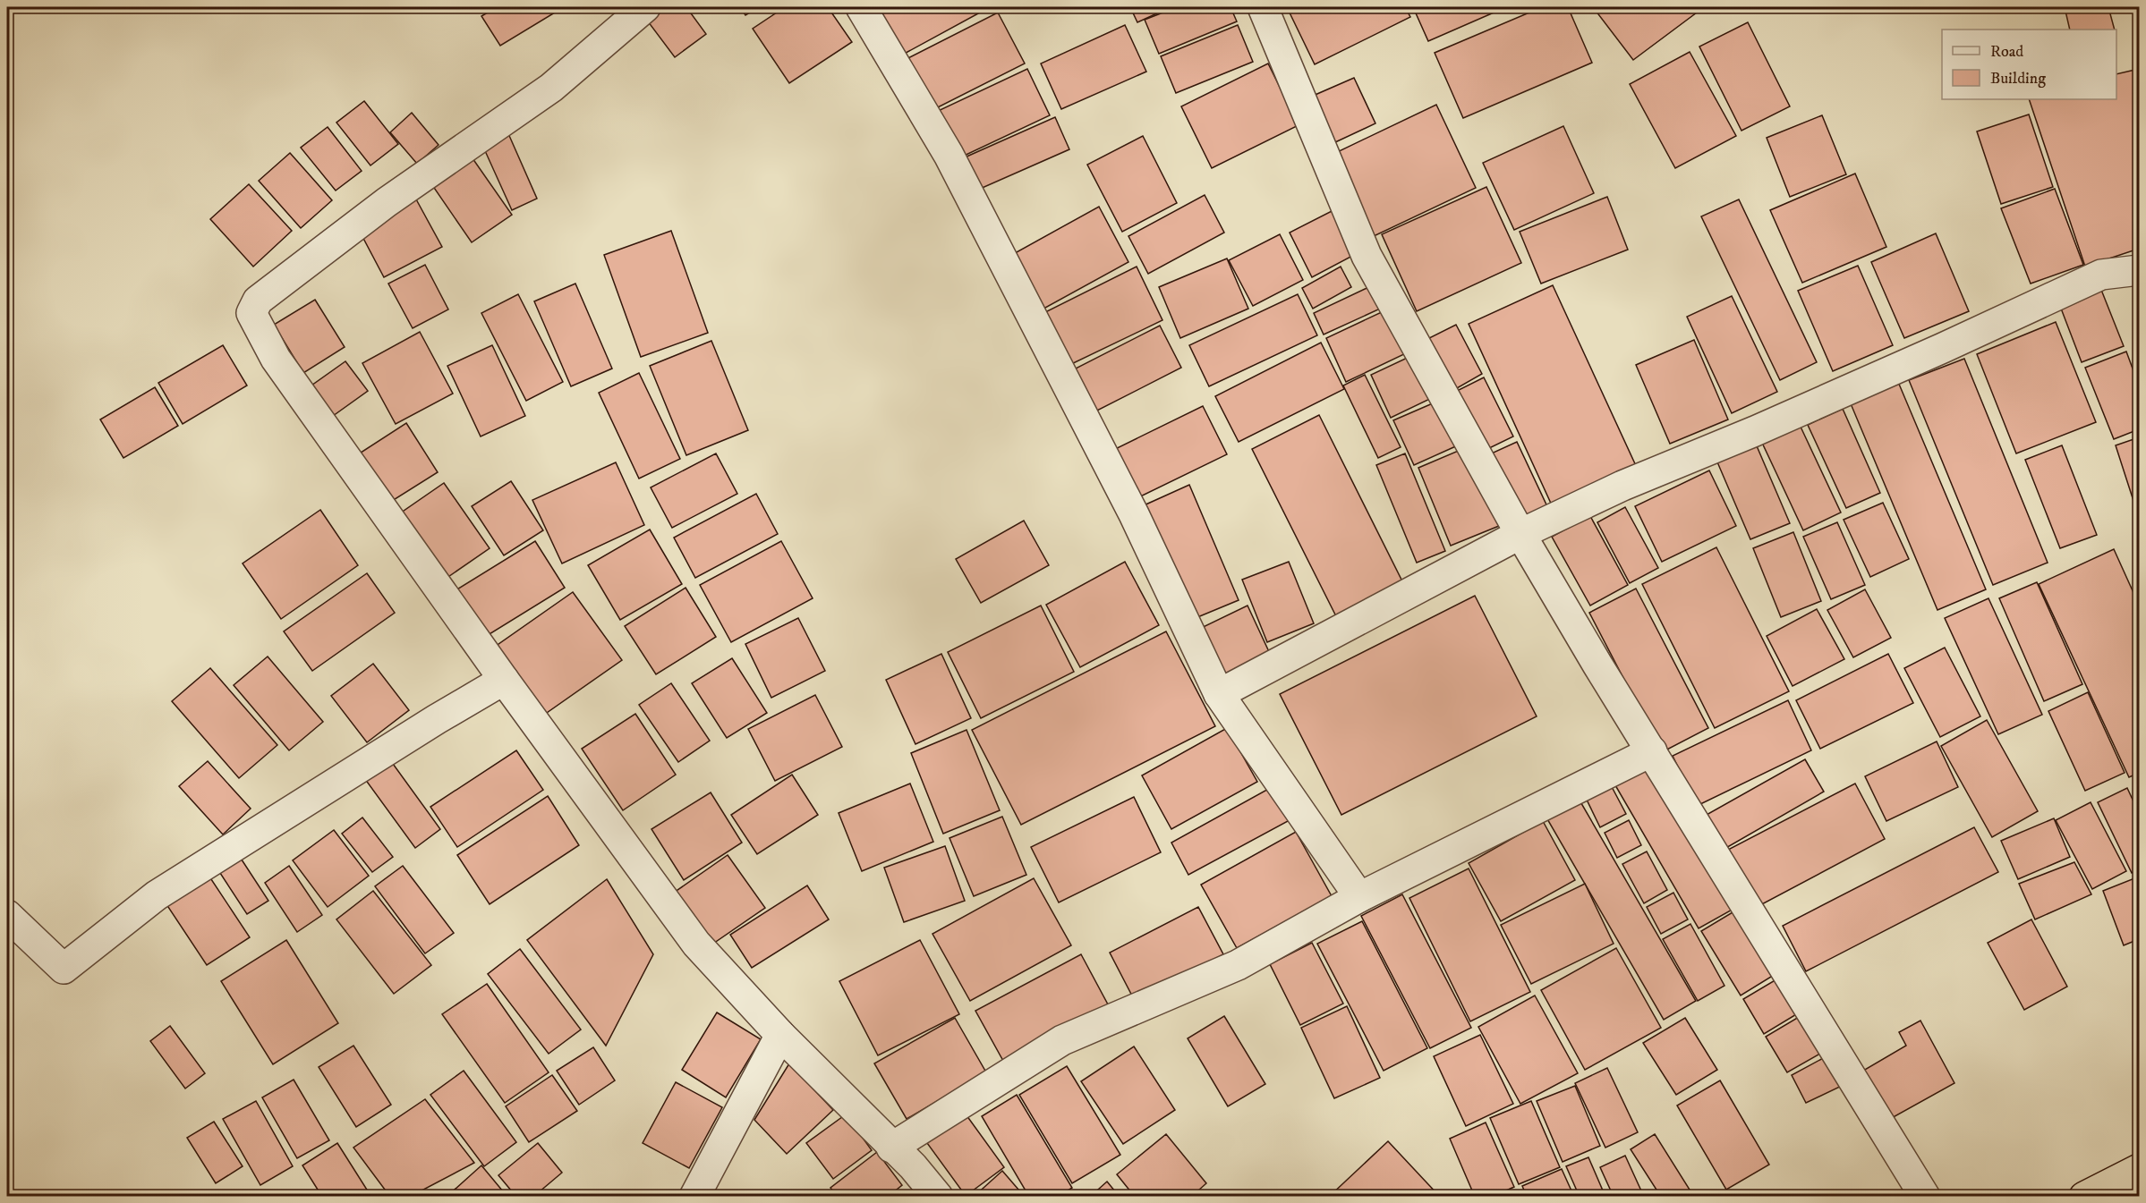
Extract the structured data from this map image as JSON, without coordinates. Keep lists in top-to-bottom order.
{
  "legend": ["Road", "Building"]
}
